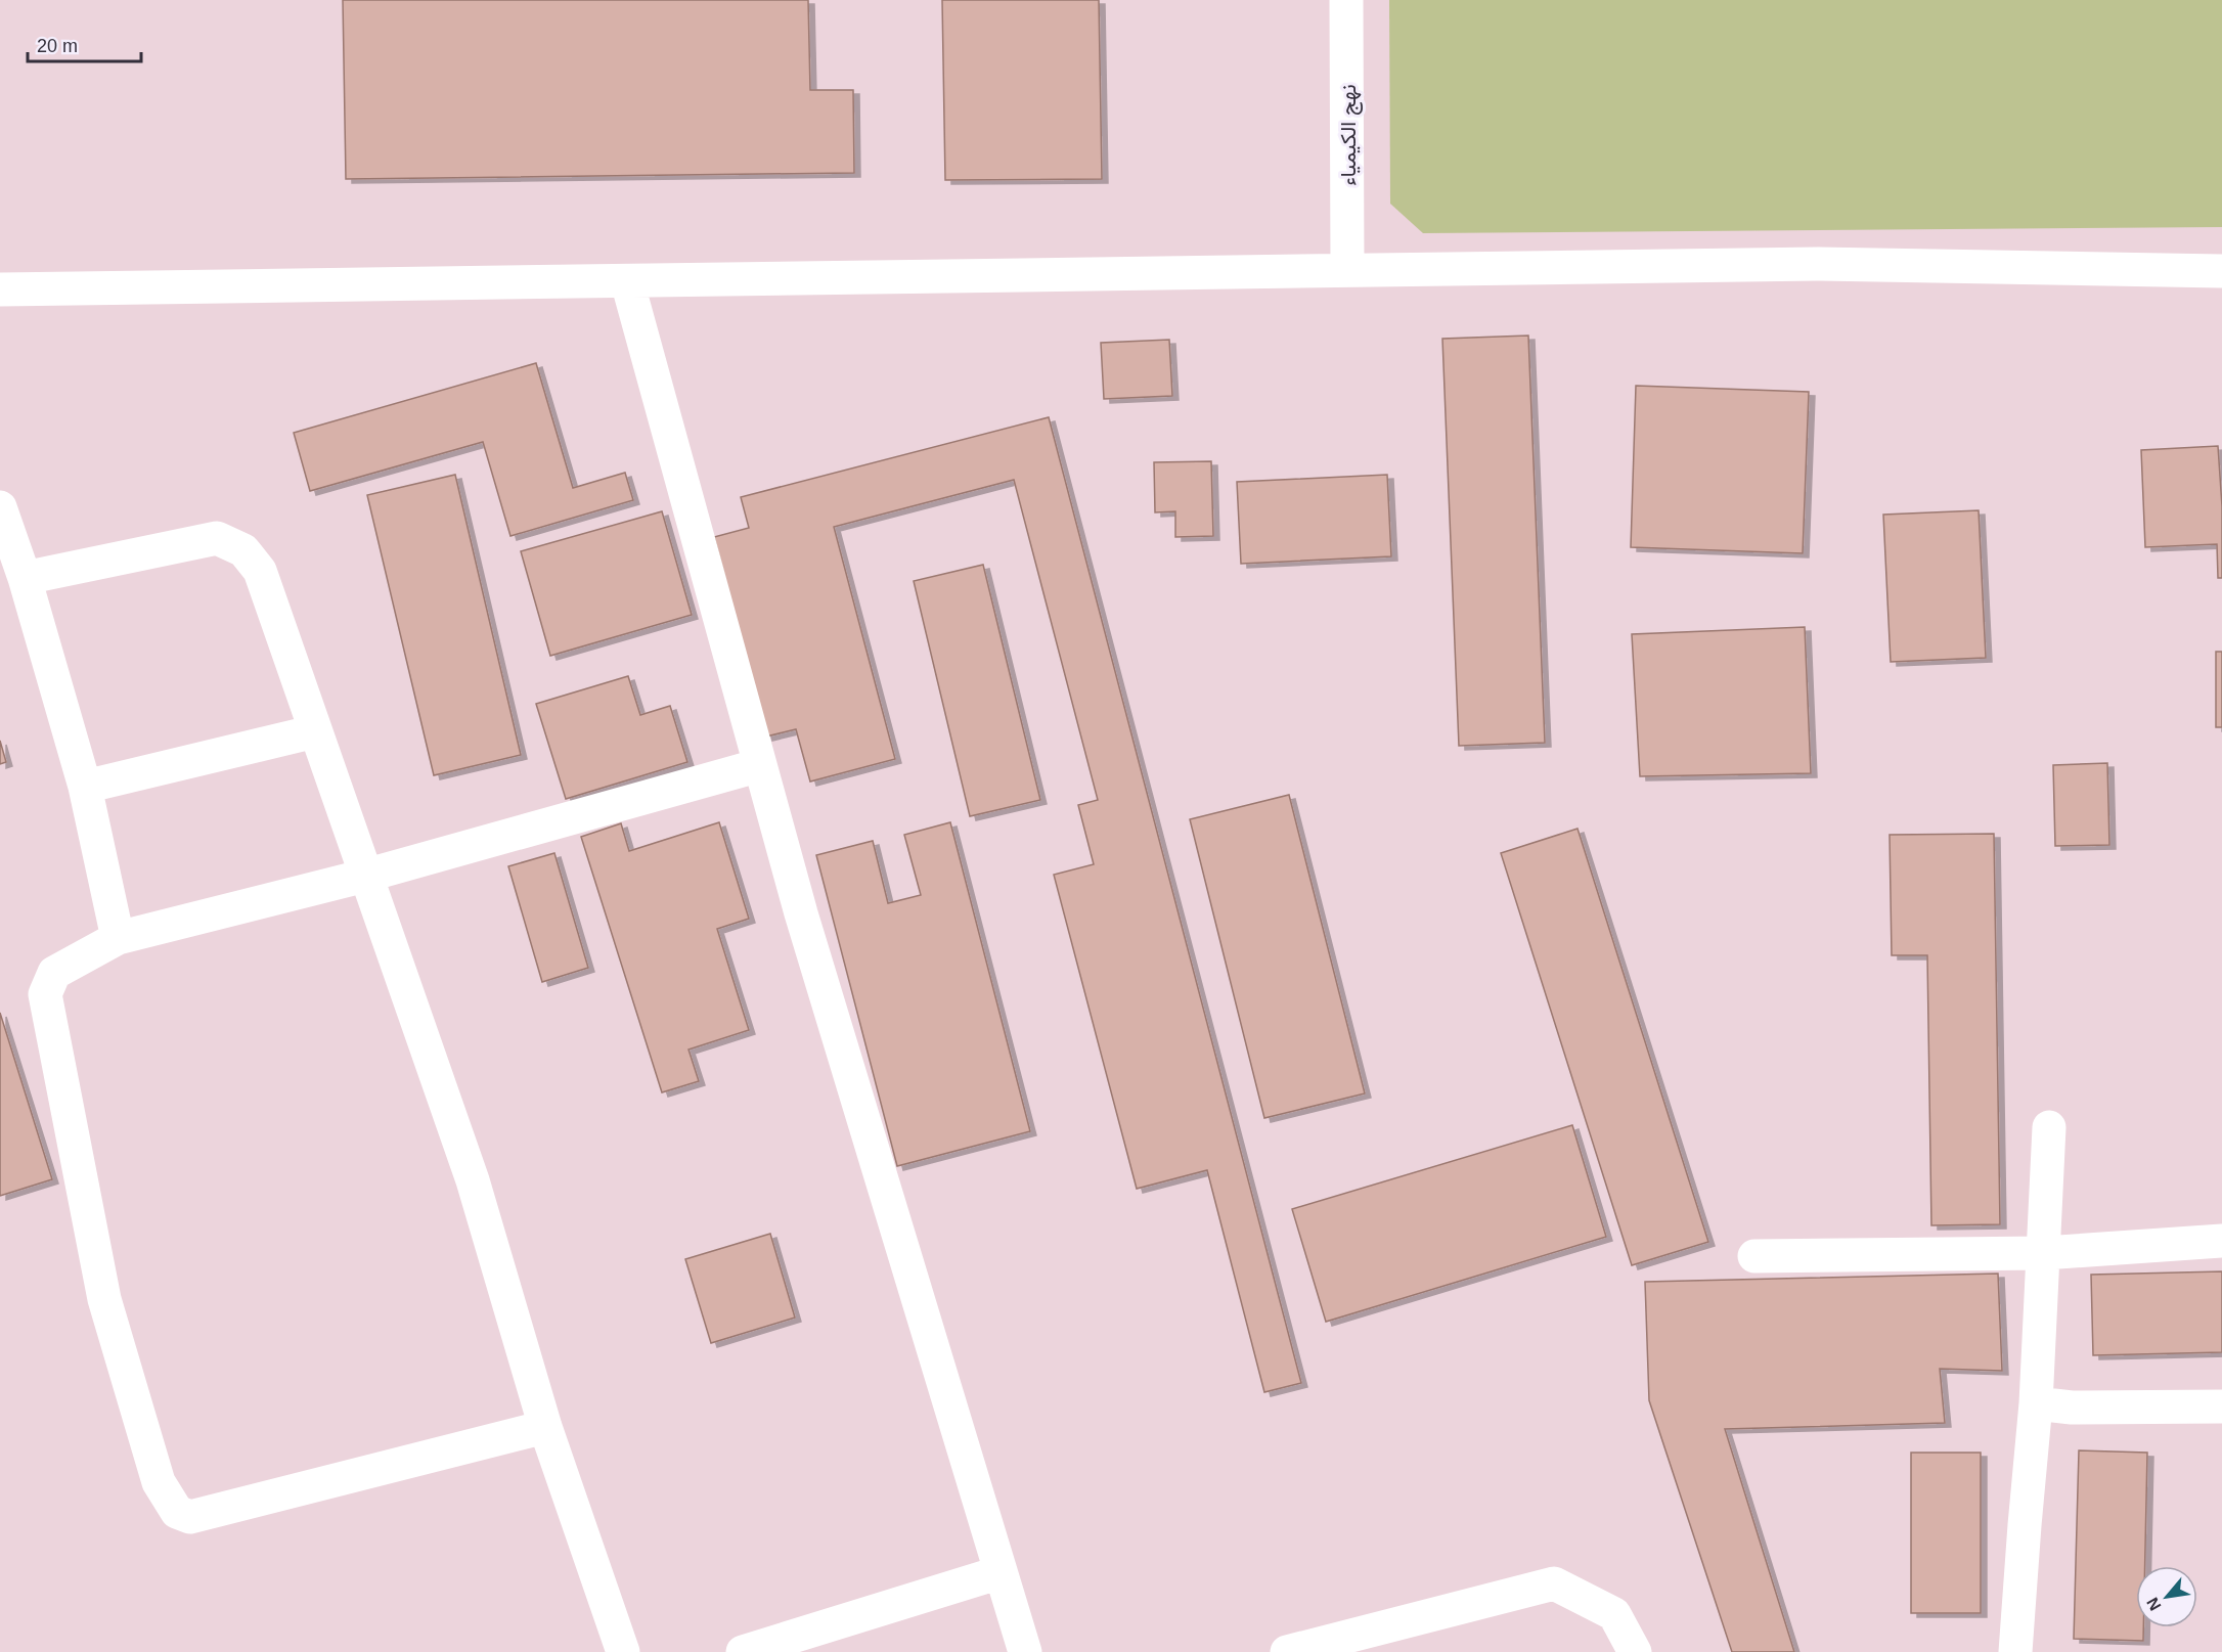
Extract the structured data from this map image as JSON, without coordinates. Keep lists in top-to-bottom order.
{
  "streets": {
    "street": ["نهج الكيمياء"]
  },
  "scale_bar": "20 m",
  "north": "bottom left"
}
